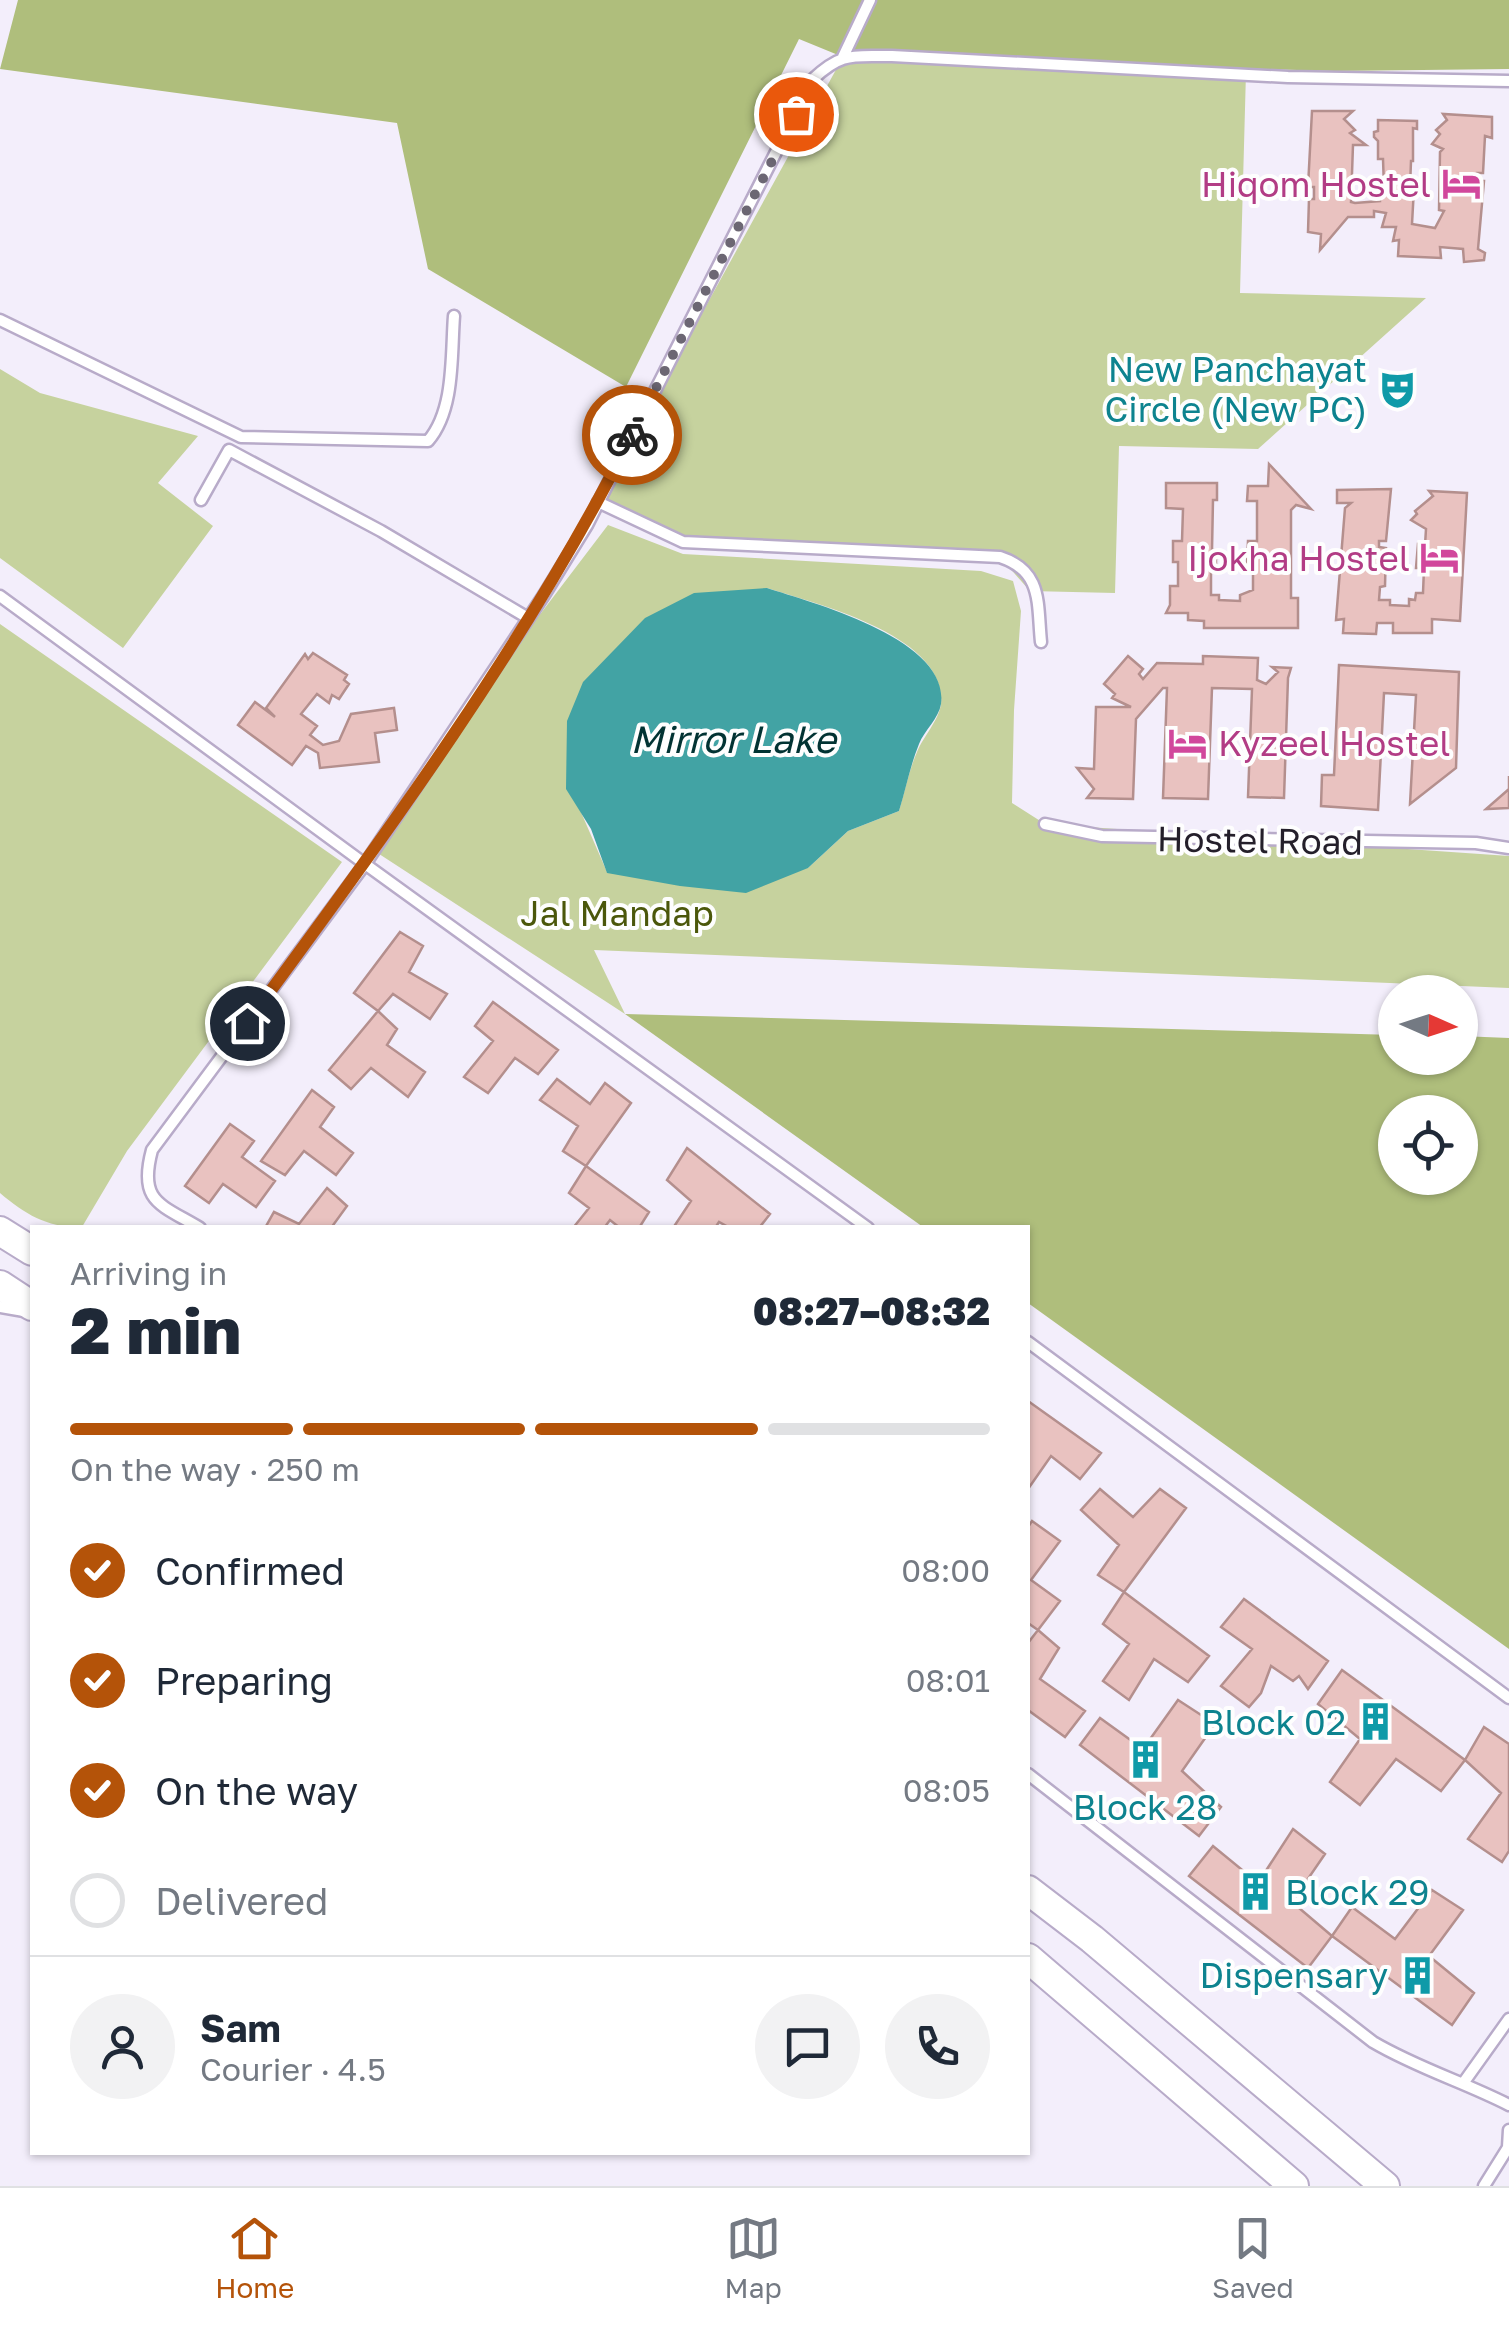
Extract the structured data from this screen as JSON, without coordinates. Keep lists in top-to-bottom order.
{
  "streets": {
    "lane": ["Hostel Road"]
  },
  "water": ["Mirror Lake"],
  "parks": ["Jal Mandap"],
  "places": {
    "hotel": ["Hiqom Hostel", "Ijokha Hostel", "Kyzeel Hostel"],
    "theatre": ["New Panchayat Circle (New PC)"],
    "building": [
      "Block 02",
      "Block 28",
      "Block 29",
      "Dispensary"
    ]
  },
  "north": "right",
  "page": {
    "heading": ["2 min", "Arriving in", "08:27–08:32"],
    "panel": ["Sam", "Courier · 4.5"],
    "bar": "On the way · 250 m",
    "list": [
      ["Confirmed", "08:00"],
      ["Preparing", "08:01"],
      ["On the way", "08:05"],
      "Delivered"
    ],
    "tabs": ["Home", "Map", "Saved"]
  }
}
